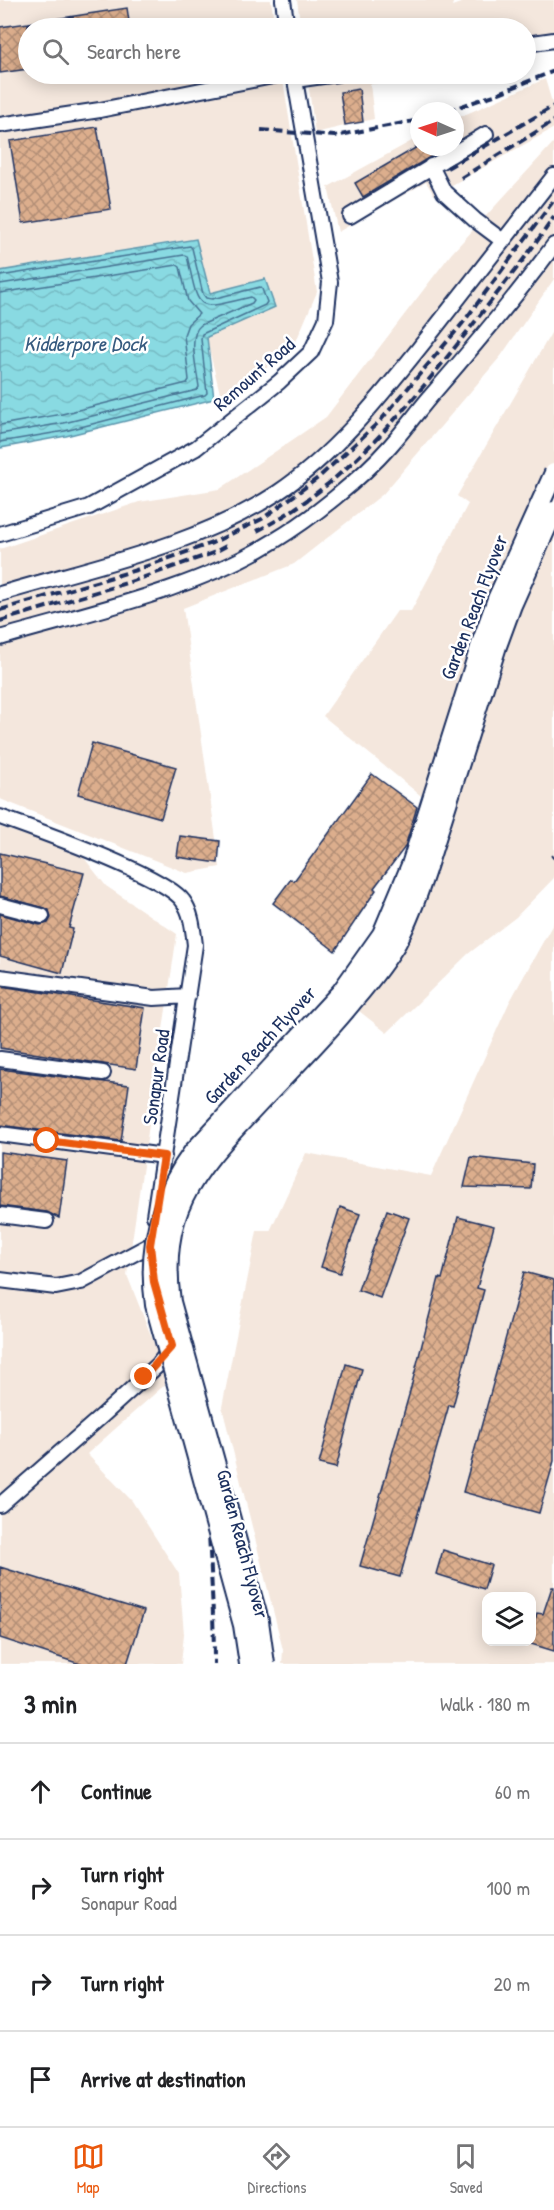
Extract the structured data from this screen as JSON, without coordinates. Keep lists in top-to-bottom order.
{
  "streets": {
    "main road": ["Garden Reach Flyover"],
    "street": ["Remount Road", "Sonapur Road"]
  },
  "crossings": [
    ["Garden Reach Flyover", "Sonapur Road"]
  ],
  "water": ["Kidderpore Dock"],
  "north": "left",
  "page": {
    "search": "Search here",
    "heading": ["3 min", "Walk · 180 m"],
    "list": [
      ["Continue", "60 m"],
      ["Turn right", "Sonapur Road", "100 m"],
      ["Turn right", "20 m"],
      "Arrive at destination"
    ],
    "nav": ["Map", "Directions", "Saved"]
  }
}
